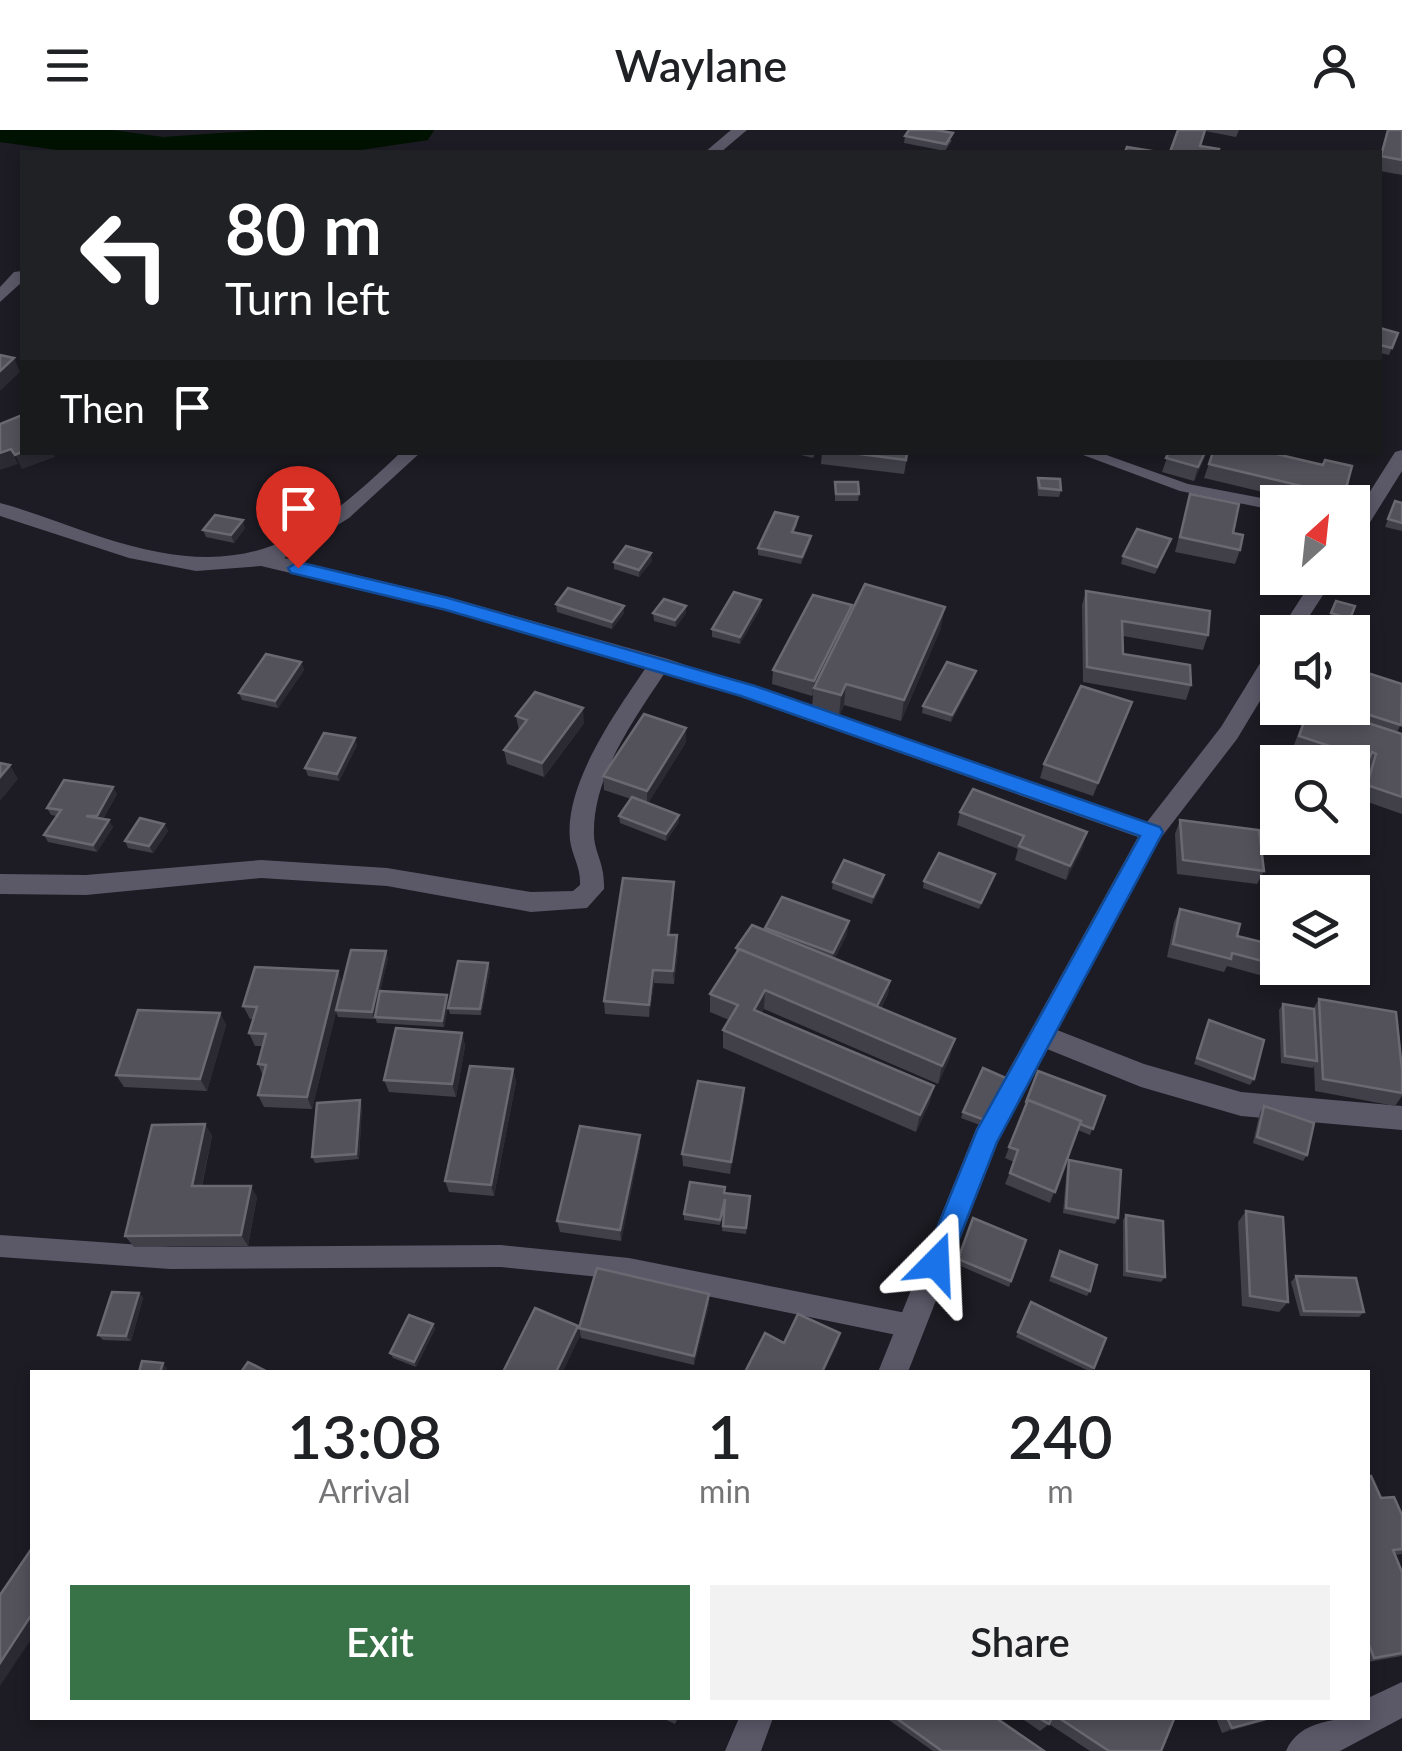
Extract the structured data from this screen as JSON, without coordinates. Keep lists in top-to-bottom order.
{
  "north": "top right",
  "page": {
    "header": "Waylane",
    "turn": ["80 m", "Turn left"],
    "then": "Then",
    "eta": [
      "13:08",
      "Arrival",
      "1",
      "min",
      "240",
      "m"
    ],
    "buttons": ["Exit", "Share"]
  }
}
